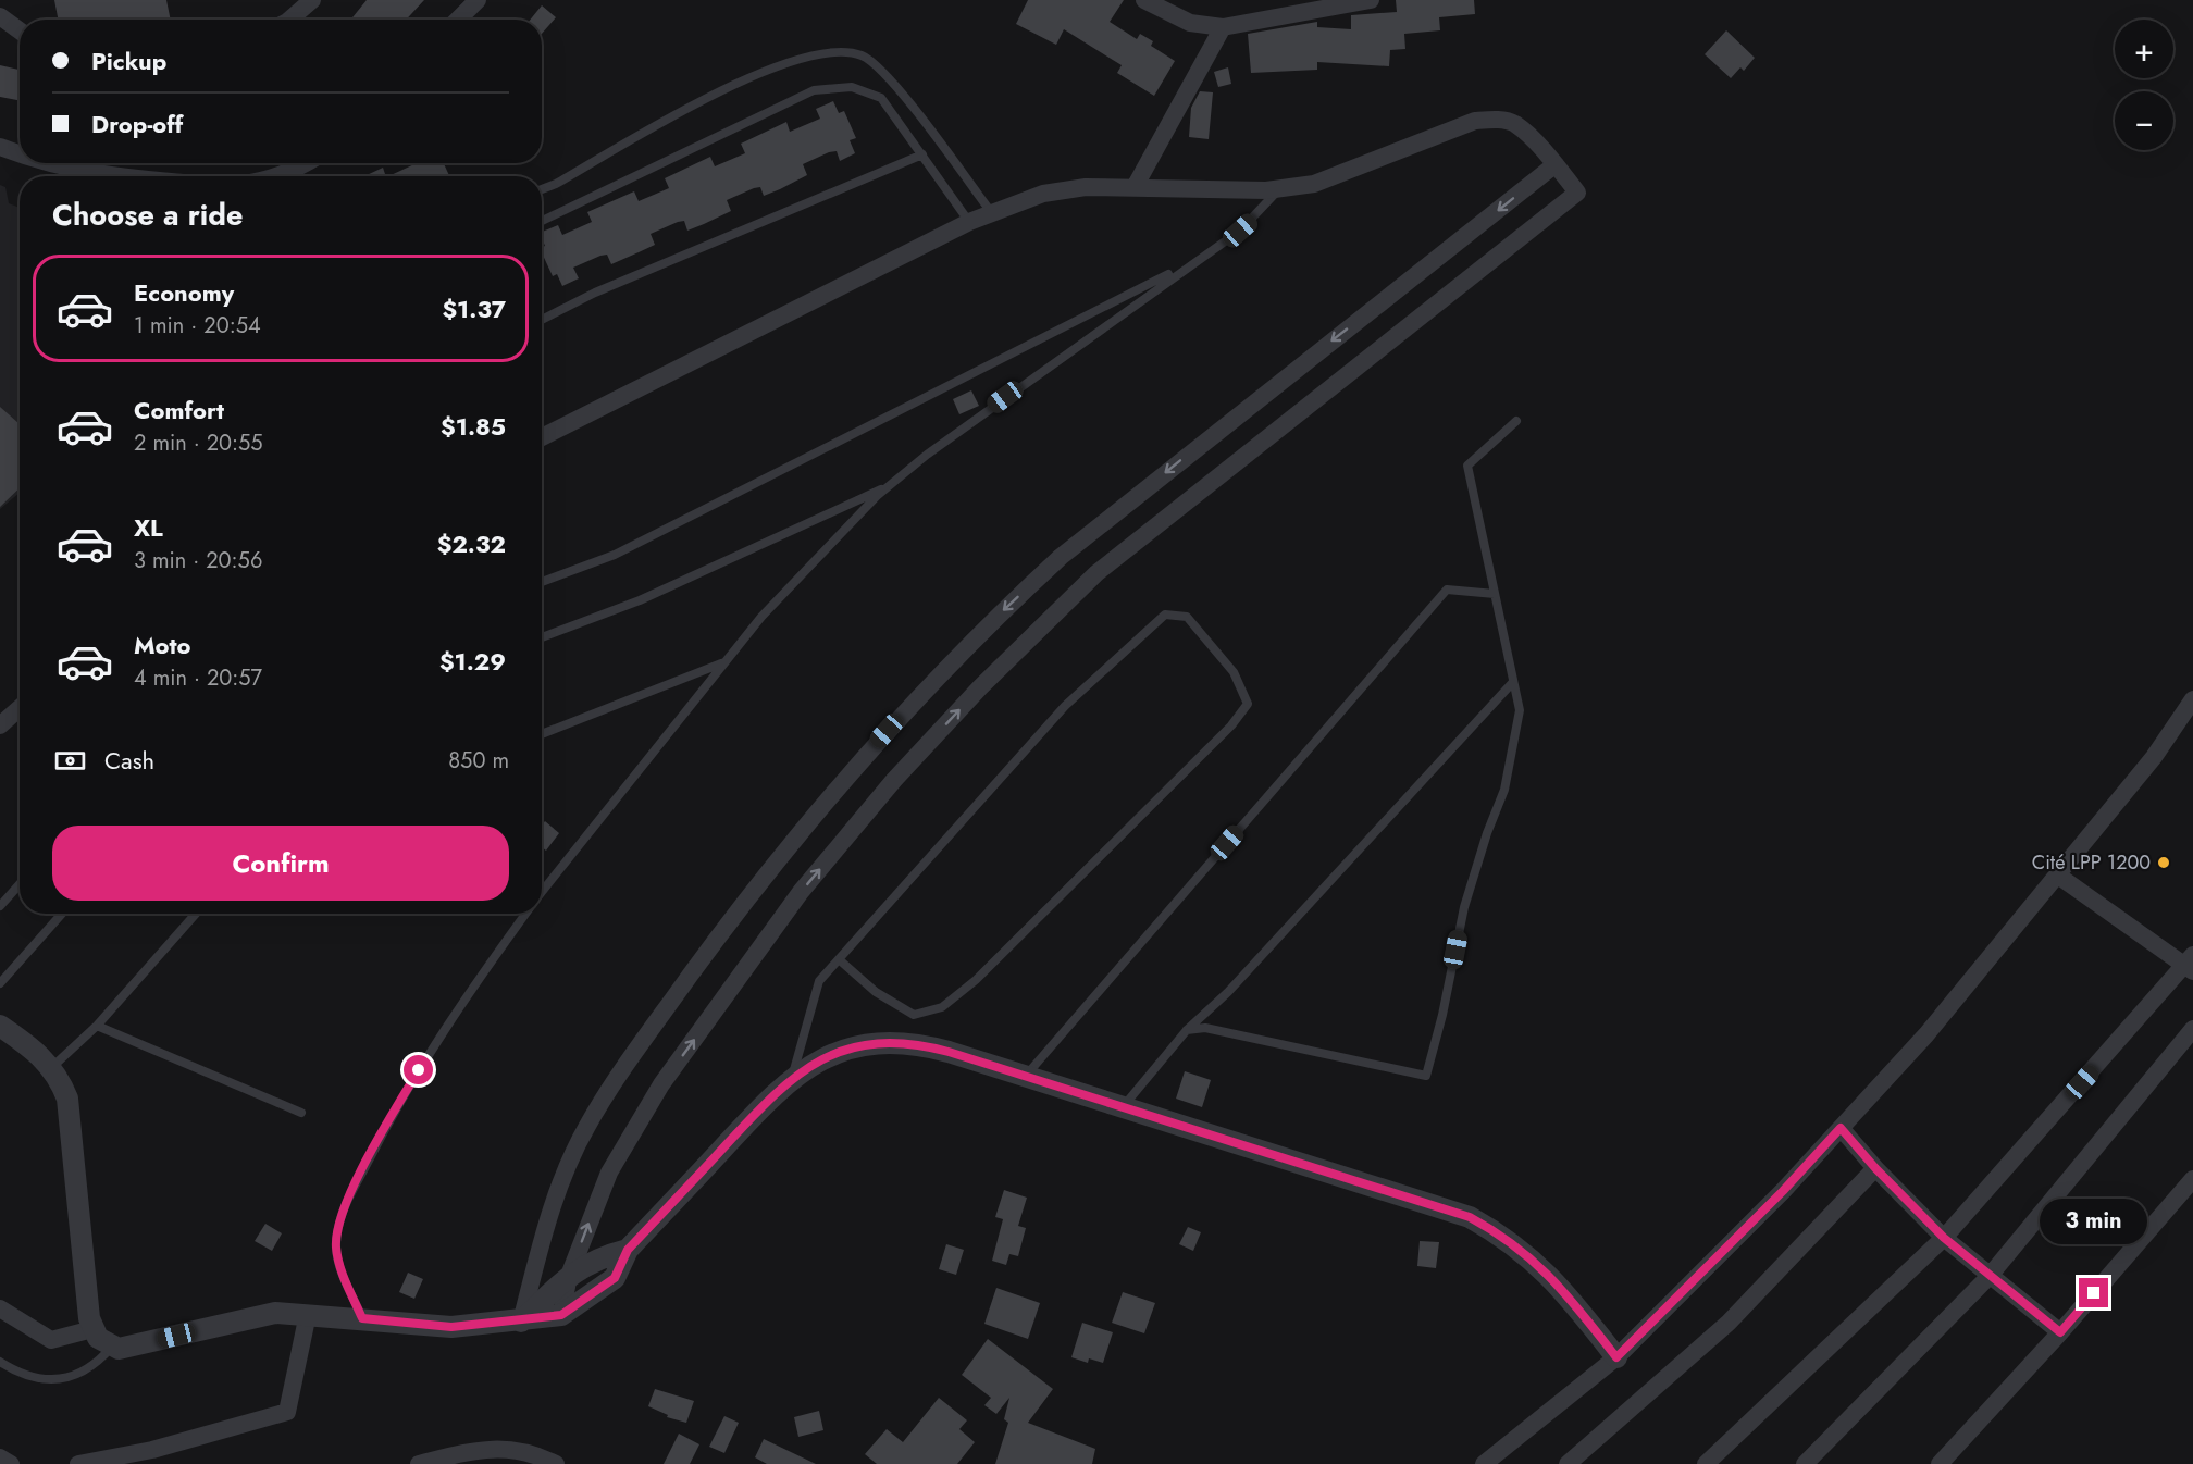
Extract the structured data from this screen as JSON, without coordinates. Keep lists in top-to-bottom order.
{
  "places": ["Cité LPP 1200"],
  "page": {
    "map_buttons": ["+", "−"],
    "banner": ["Pickup", "Drop-off"],
    "heading": "Choose a ride",
    "list": [
      {
        "name": "Economy",
        "note": "1 min · 20:54",
        "value": "$1.37"
      },
      {
        "name": "Comfort",
        "note": "2 min · 20:55",
        "value": "$1.85"
      },
      {
        "name": "XL",
        "note": "3 min · 20:56",
        "value": "$2.32"
      },
      {
        "name": "Moto",
        "note": "4 min · 20:57",
        "value": "$1.29"
      }
    ],
    "pay": ["Cash", "850 m"],
    "buttons": "Confirm",
    "bubble": "3 min"
  }
}
